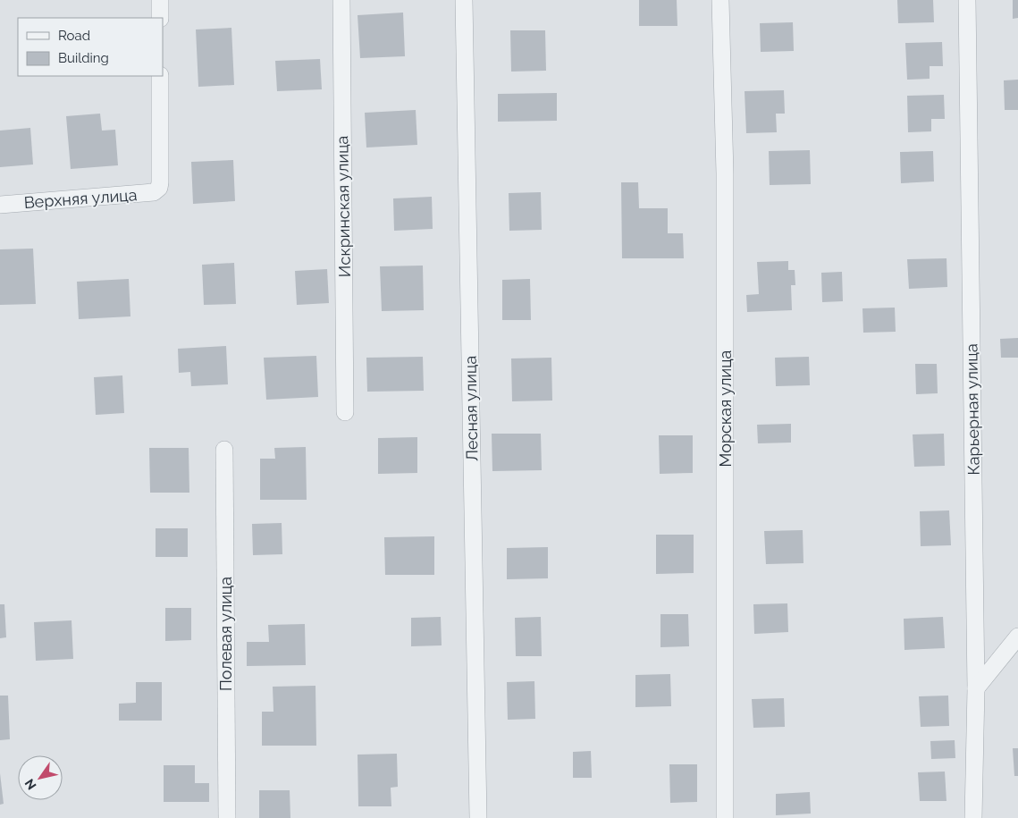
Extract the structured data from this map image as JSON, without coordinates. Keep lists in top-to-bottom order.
{
  "streets": {
    "street": [
      "Верхняя улица",
      "Искринская улица",
      "Лесная улица",
      "Морская улица",
      "Карьерная улица",
      "Полевая улица"
    ]
  },
  "legend": ["Road", "Building"],
  "north": "bottom left"
}
